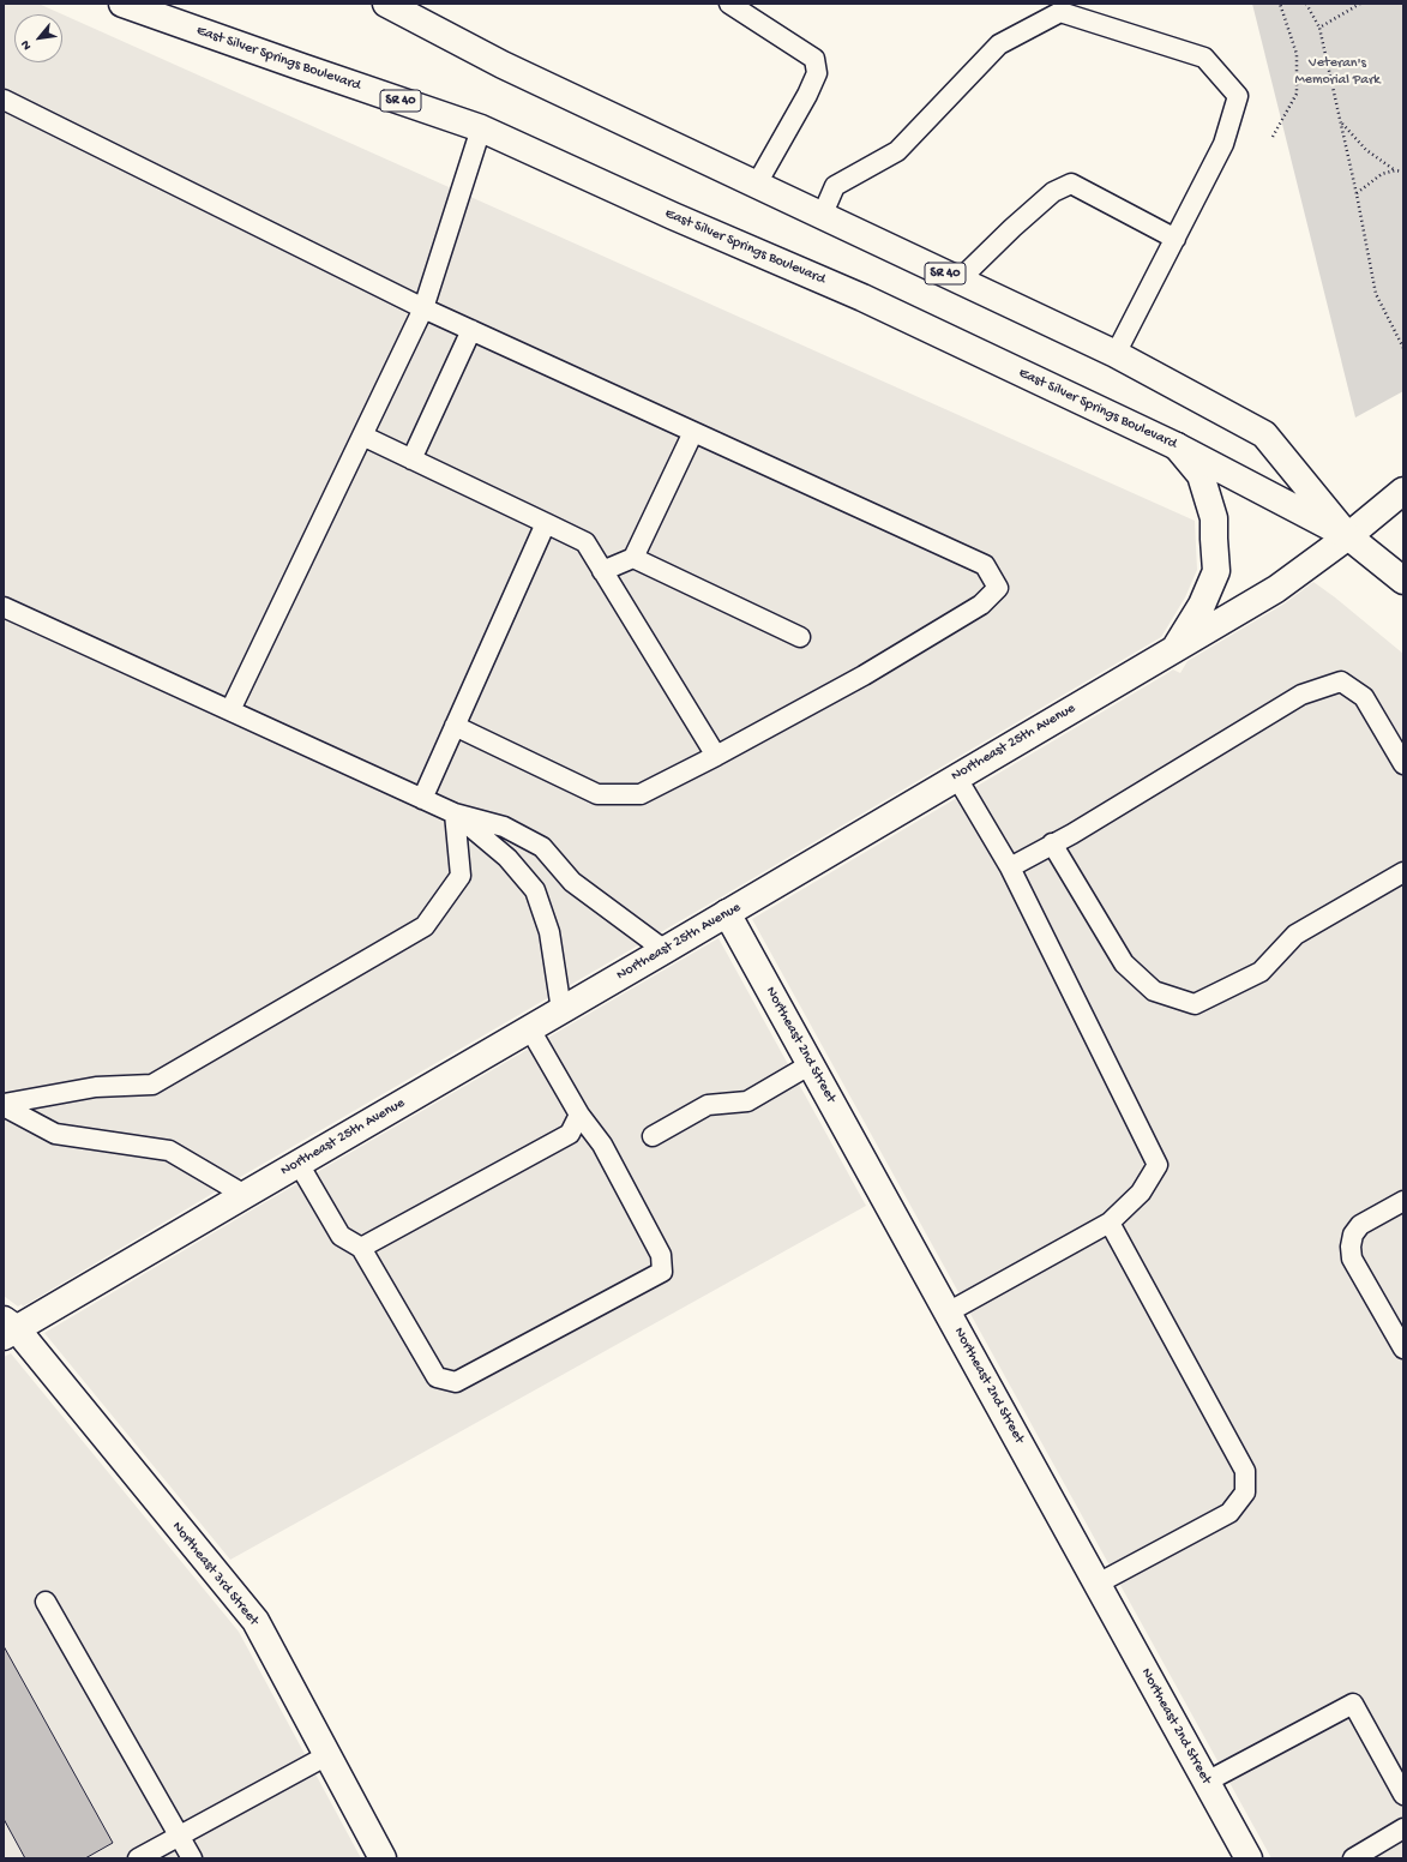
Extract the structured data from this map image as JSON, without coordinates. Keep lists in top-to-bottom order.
{
  "streets": {
    "main road": [
      "East Silver Springs Boulevard",
      "SR 40",
      "Northeast 25th Avenue",
      "Northeast 2nd Street",
      "Northeast 3rd Street"
    ]
  },
  "crossings": [
    ["East Silver Springs Boulevard", "Northeast 25th Avenue"],
    ["Northeast 25th Avenue", "Northeast 2nd Street"],
    ["Northeast 25th Avenue", "Northeast 3rd Street"]
  ],
  "parks": ["Veteran's Memorial Park"],
  "north": "bottom left"
}
